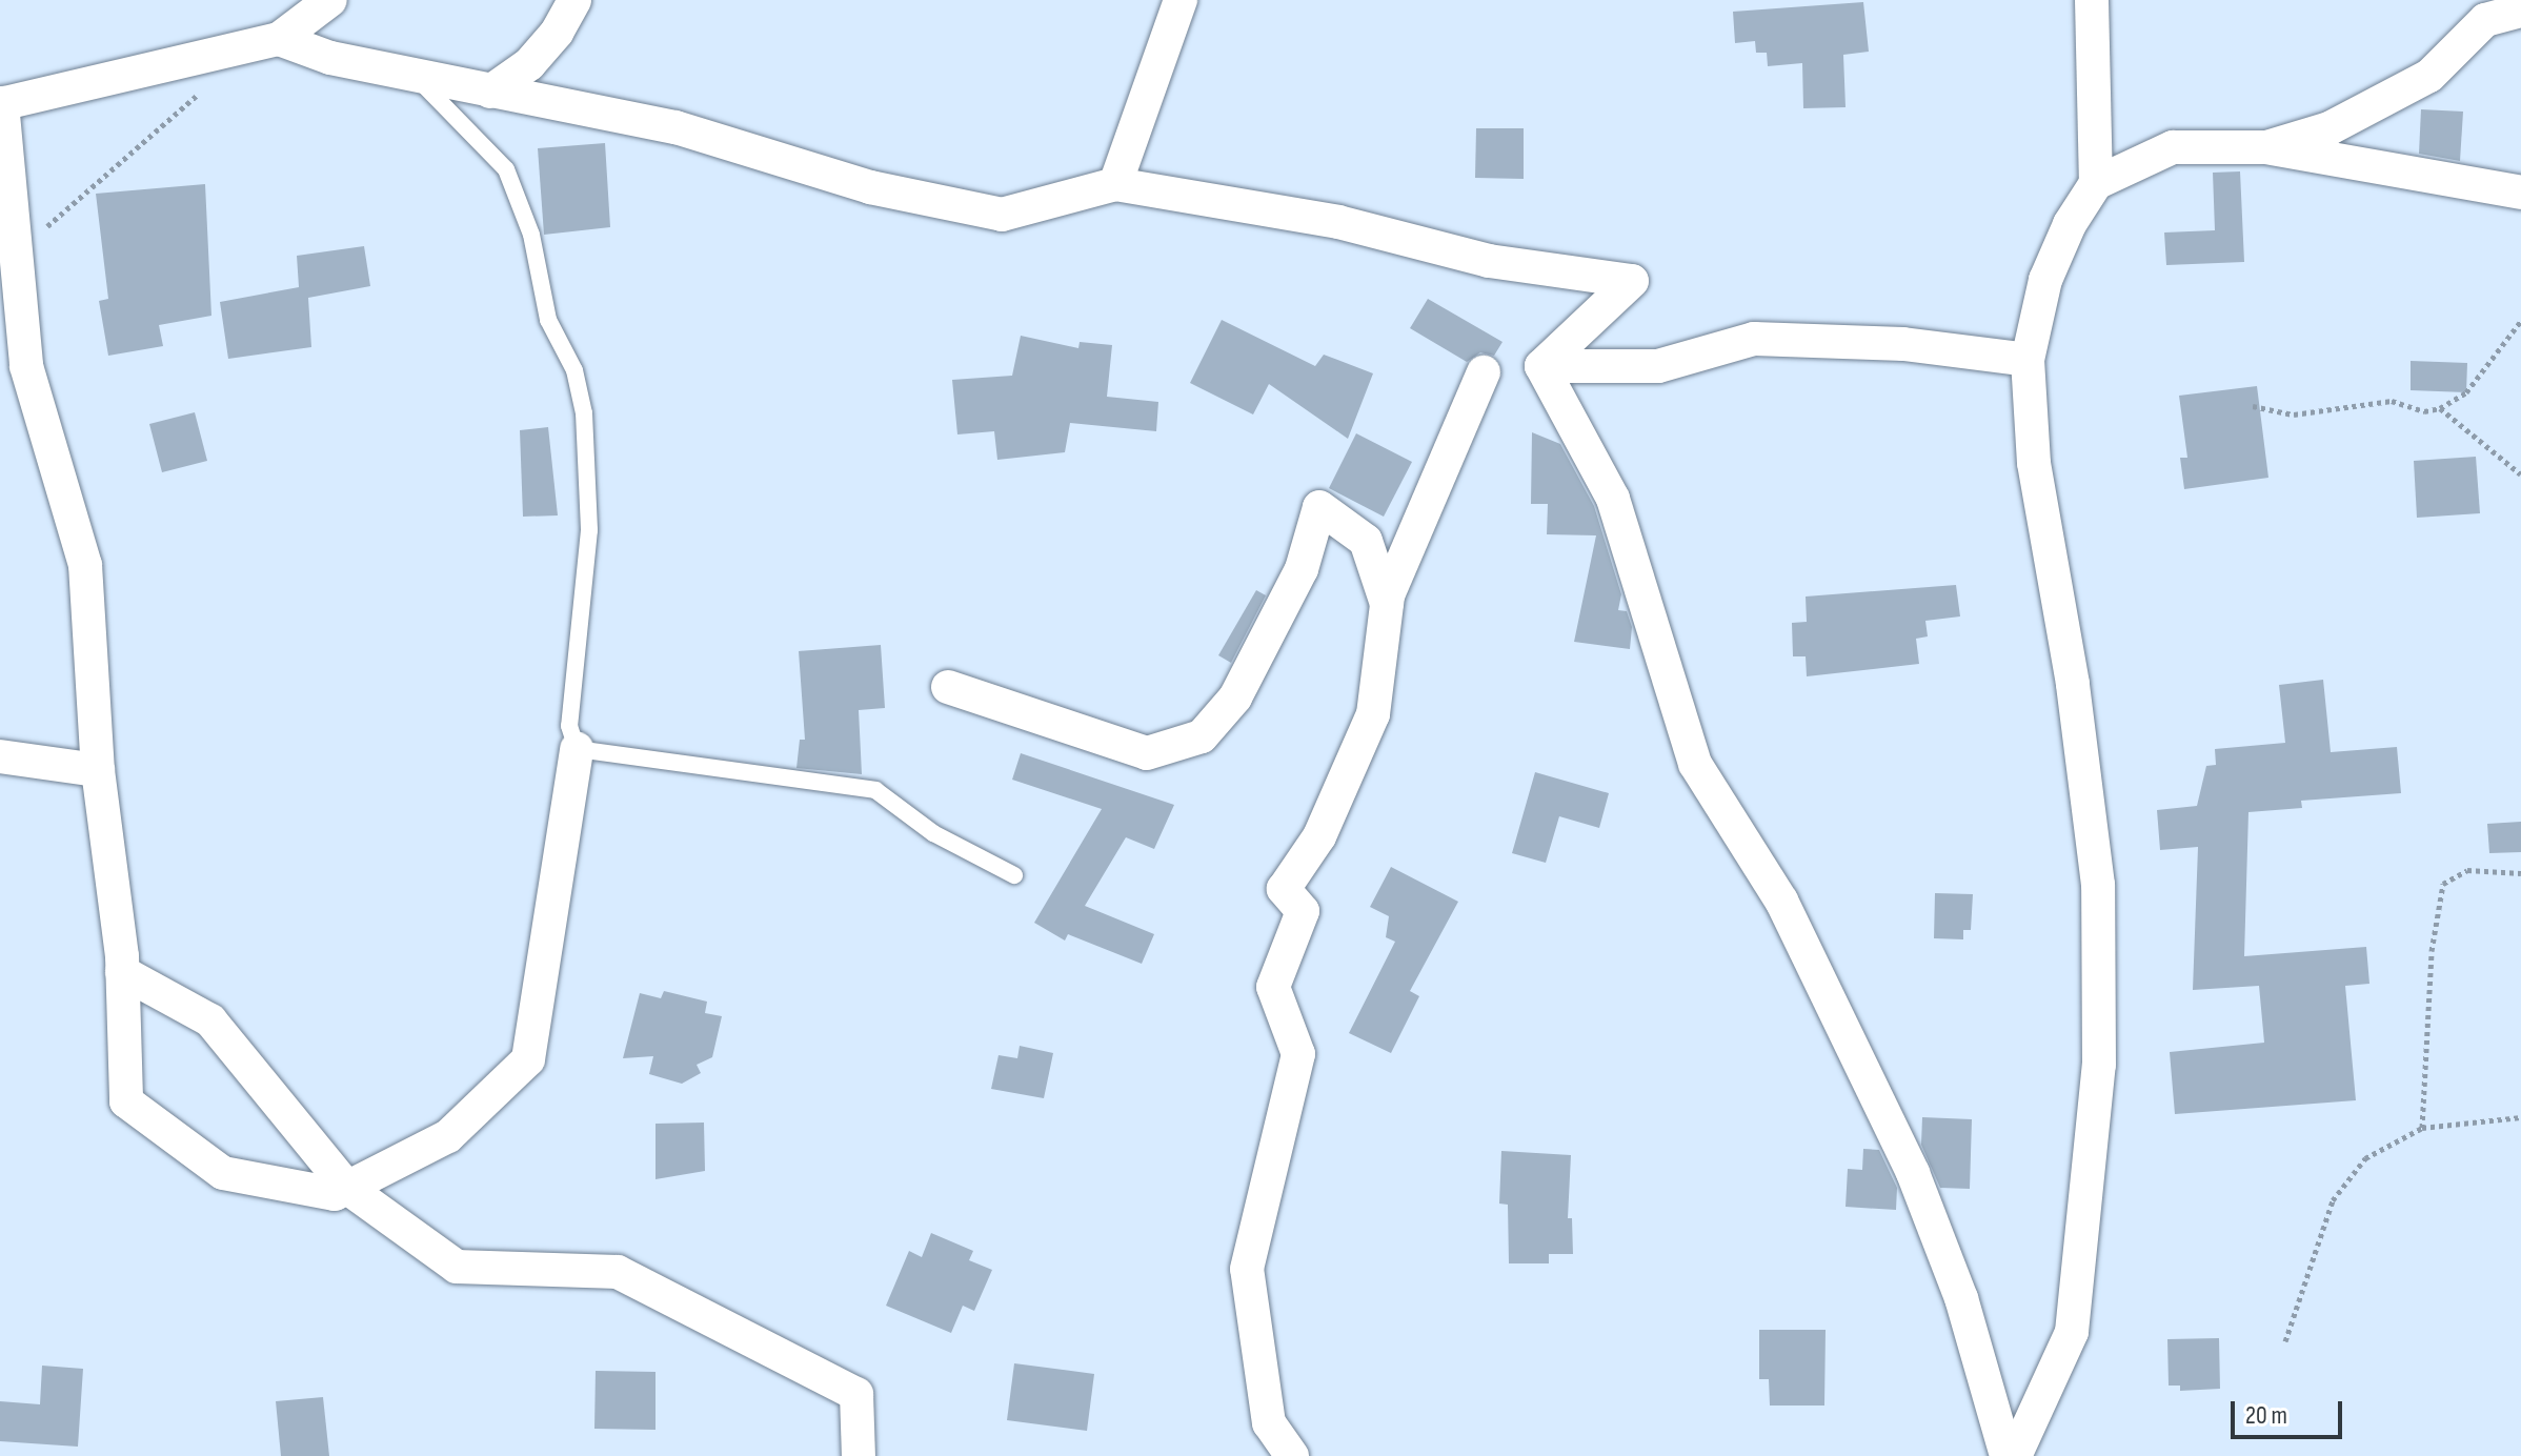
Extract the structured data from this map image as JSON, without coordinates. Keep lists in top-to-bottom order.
{
  "scale_bar": "20 m"
}
